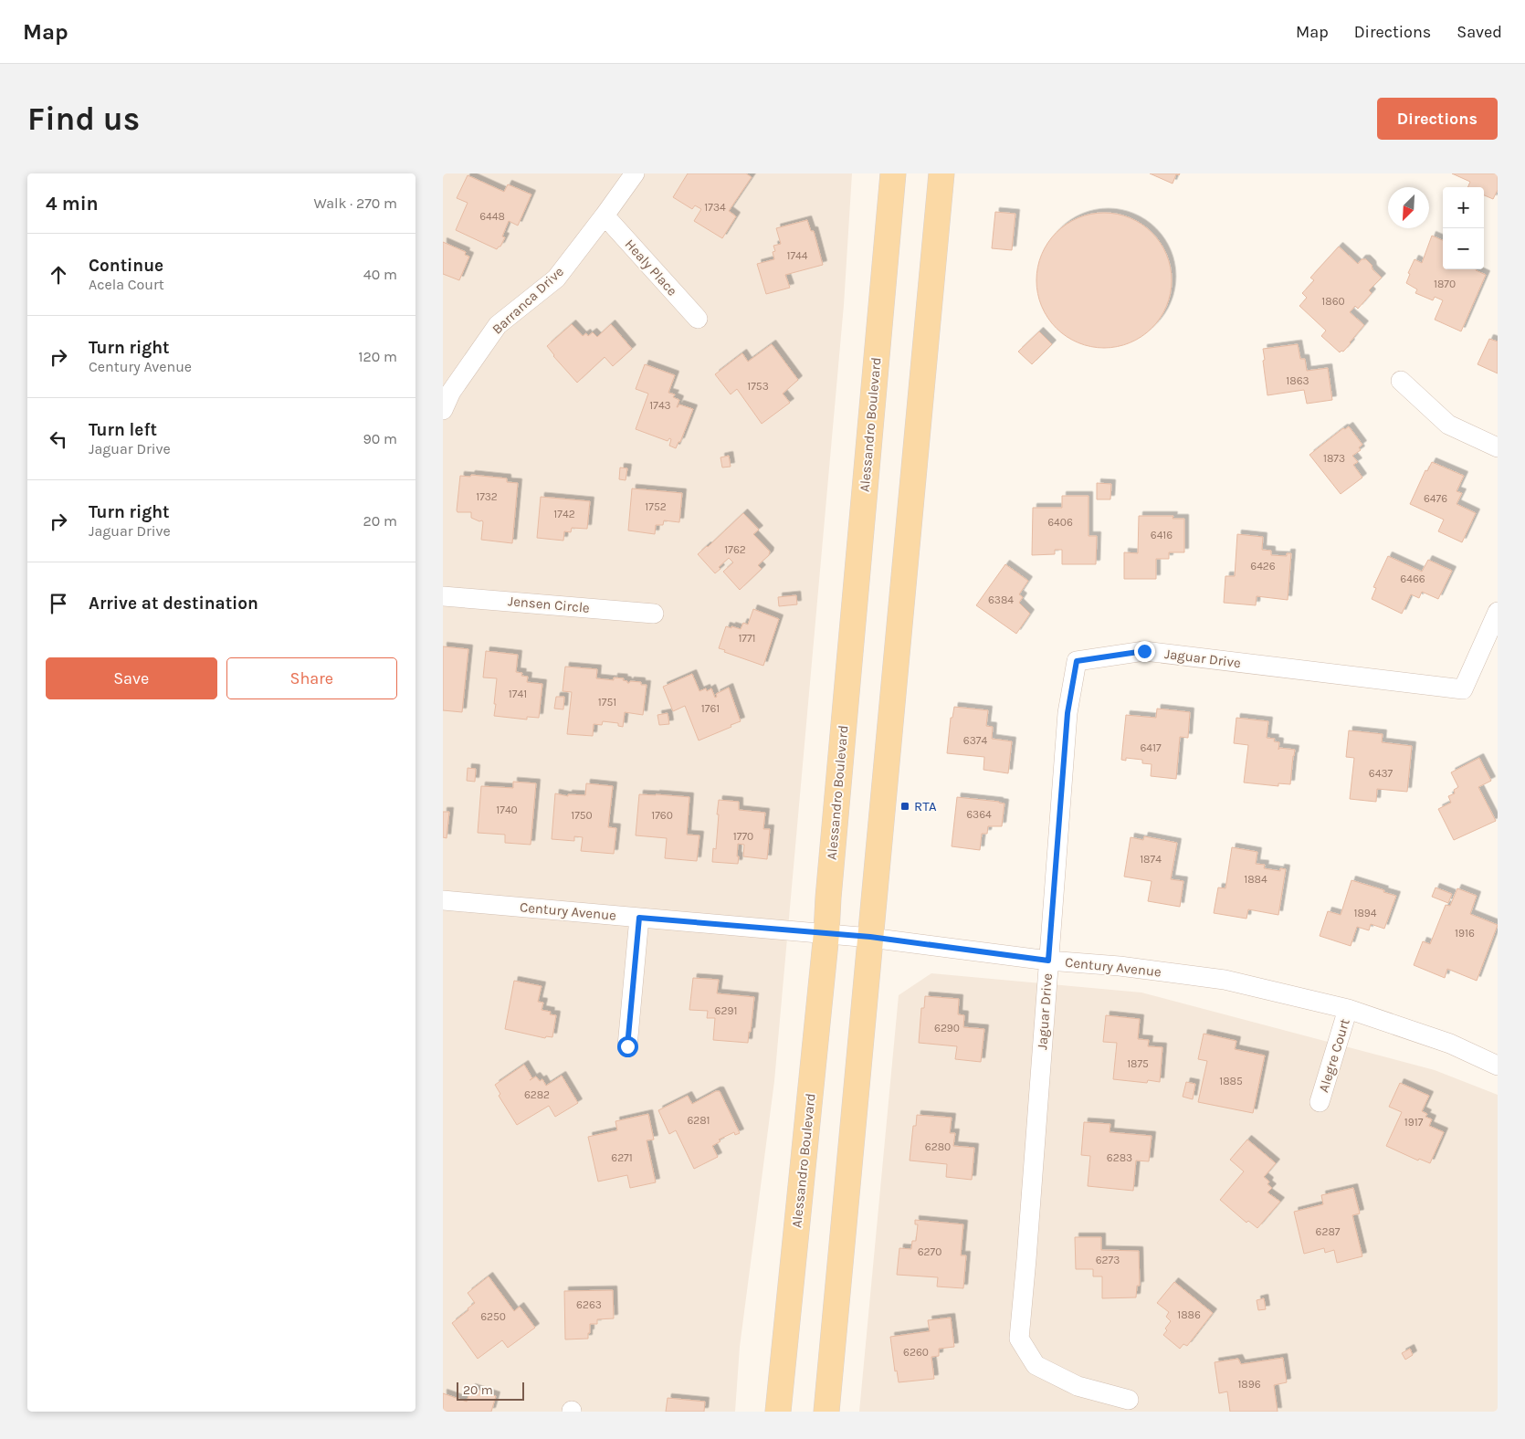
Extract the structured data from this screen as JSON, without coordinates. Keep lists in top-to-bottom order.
{
  "streets": {
    "main road": ["Alessandro Boulevard"],
    "street": [
      "Healy Place",
      "Barranca Drive",
      "Jensen Circle",
      "Jaguar Drive",
      "Century Avenue",
      "Alegre Court"
    ]
  },
  "crossings": [
    ["Healy Place", "Barranca Drive"],
    ["Alessandro Boulevard", "Century Avenue"],
    ["Jaguar Drive", "Century Avenue"],
    ["Century Avenue", "Alegre Court"]
  ],
  "places": {
    "transit": ["RTA"]
  },
  "house_numbers": [
    "1734",
    "6448",
    "1744",
    "1870",
    "1860",
    "1863",
    "1753",
    "1743",
    "1873",
    "1732",
    "6476",
    "1752",
    "1742",
    "6406",
    "6416",
    "1762",
    "6426",
    "6466",
    "6384",
    "1771",
    "1741",
    "1751",
    "1761",
    "6374",
    "6417",
    "6437",
    "1740",
    "6364",
    "1750",
    "1760",
    "1770",
    "1874",
    "1884",
    "1894",
    "1916",
    "6291",
    "6290",
    "1875",
    "1885",
    "6282",
    "6281",
    "1917",
    "6280",
    "6271",
    "6283",
    "6287",
    "6270",
    "6273",
    "6263",
    "1886",
    "6250",
    "6260",
    "1896"
  ],
  "scale_bar": "20 m",
  "north": "bottom left",
  "page": {
    "header": "Map",
    "nav": ["Map", "Directions", "Saved"],
    "buttons": [
      "Directions",
      ["Save", "Share"]
    ],
    "title": "Find us",
    "heading": ["4 min", "Walk · 270 m"],
    "map_buttons": ["+", "−"],
    "list": [
      ["Continue", "Acela Court", "40 m"],
      ["Turn right", "Century Avenue", "120 m"],
      ["Turn left", "Jaguar Drive", "90 m"],
      ["Turn right", "Jaguar Drive", "20 m"],
      "Arrive at destination"
    ],
    "scale": "20 m"
  }
}
